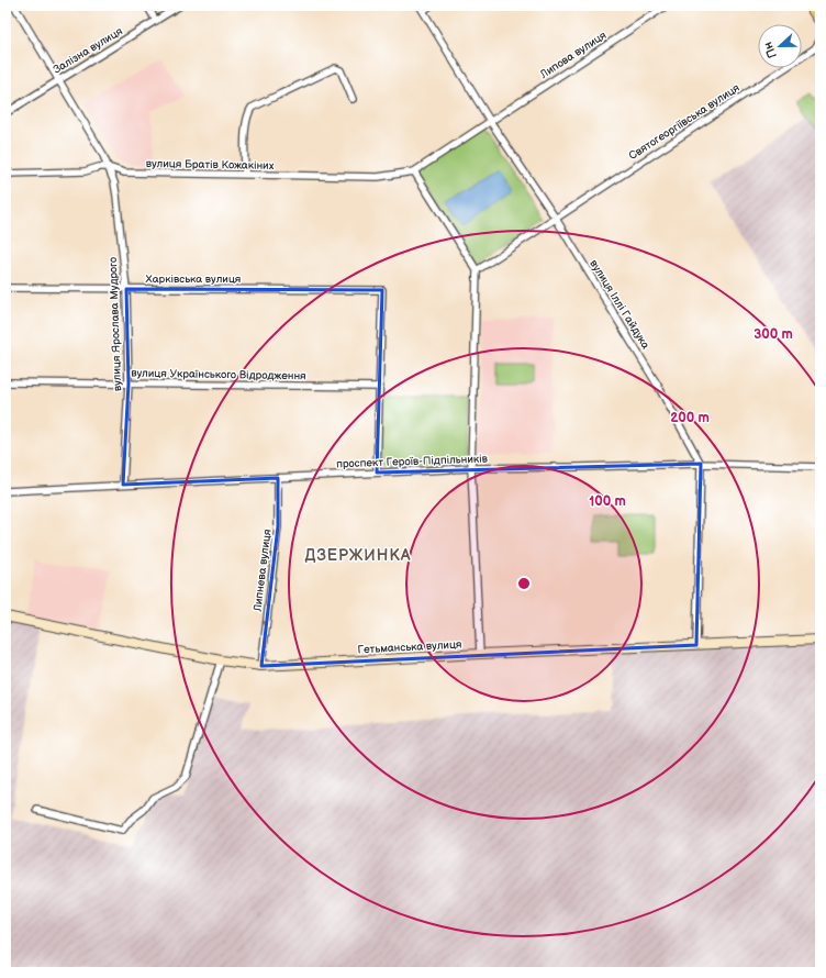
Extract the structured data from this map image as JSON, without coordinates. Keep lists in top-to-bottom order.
{
  "streets": {
    "street": [
      "Залізна вулиця",
      "Липова вулиця",
      "Святогеоргіївська вулиця",
      "вулиця Братів Кожакіних",
      "Харківська вулиця",
      "вулиця Іллі Гайдука",
      "вулиця Ярослава Мудрого",
      "вулиця Українського Відродження",
      "проспект Героїв-Підпільників",
      "Липнева вулиця",
      "Гетьманська вулиця"
    ]
  },
  "crossings": [
    ["Залізна вулиця", "вулиця Ярослава Мудрого"],
    ["Липова вулиця", "вулиця Братів Кожакіних"],
    ["Липова вулиця", "вулиця Іллі Гайдука"],
    ["Святогеоргіївська вулиця", "вулиця Іллі Гайдука"],
    ["вулиця Братів Кожакіних", "вулиця Ярослава Мудрого"],
    ["Харківська вулиця", "вулиця Ярослава Мудрого"],
    ["Харківська вулиця", "вулиця Українського Відродження"],
    ["вулиця Іллі Гайдука", "проспект Героїв-Підпільників"],
    ["вулиця Іллі Гайдука", "Гетьманська вулиця"],
    ["вулиця Ярослава Мудрого", "вулиця Українського Відродження"],
    ["вулиця Ярослава Мудрого", "проспект Героїв-Підпільників"],
    ["проспект Героїв-Підпільників", "Липнева вулиця"],
    ["Липнева вулиця", "Гетьманська вулиця"]
  ],
  "districts": ["ДЗЕРЖИНКА"],
  "north": "left",
  "rings": ["300 m", "200 m", "100 m"]
}
